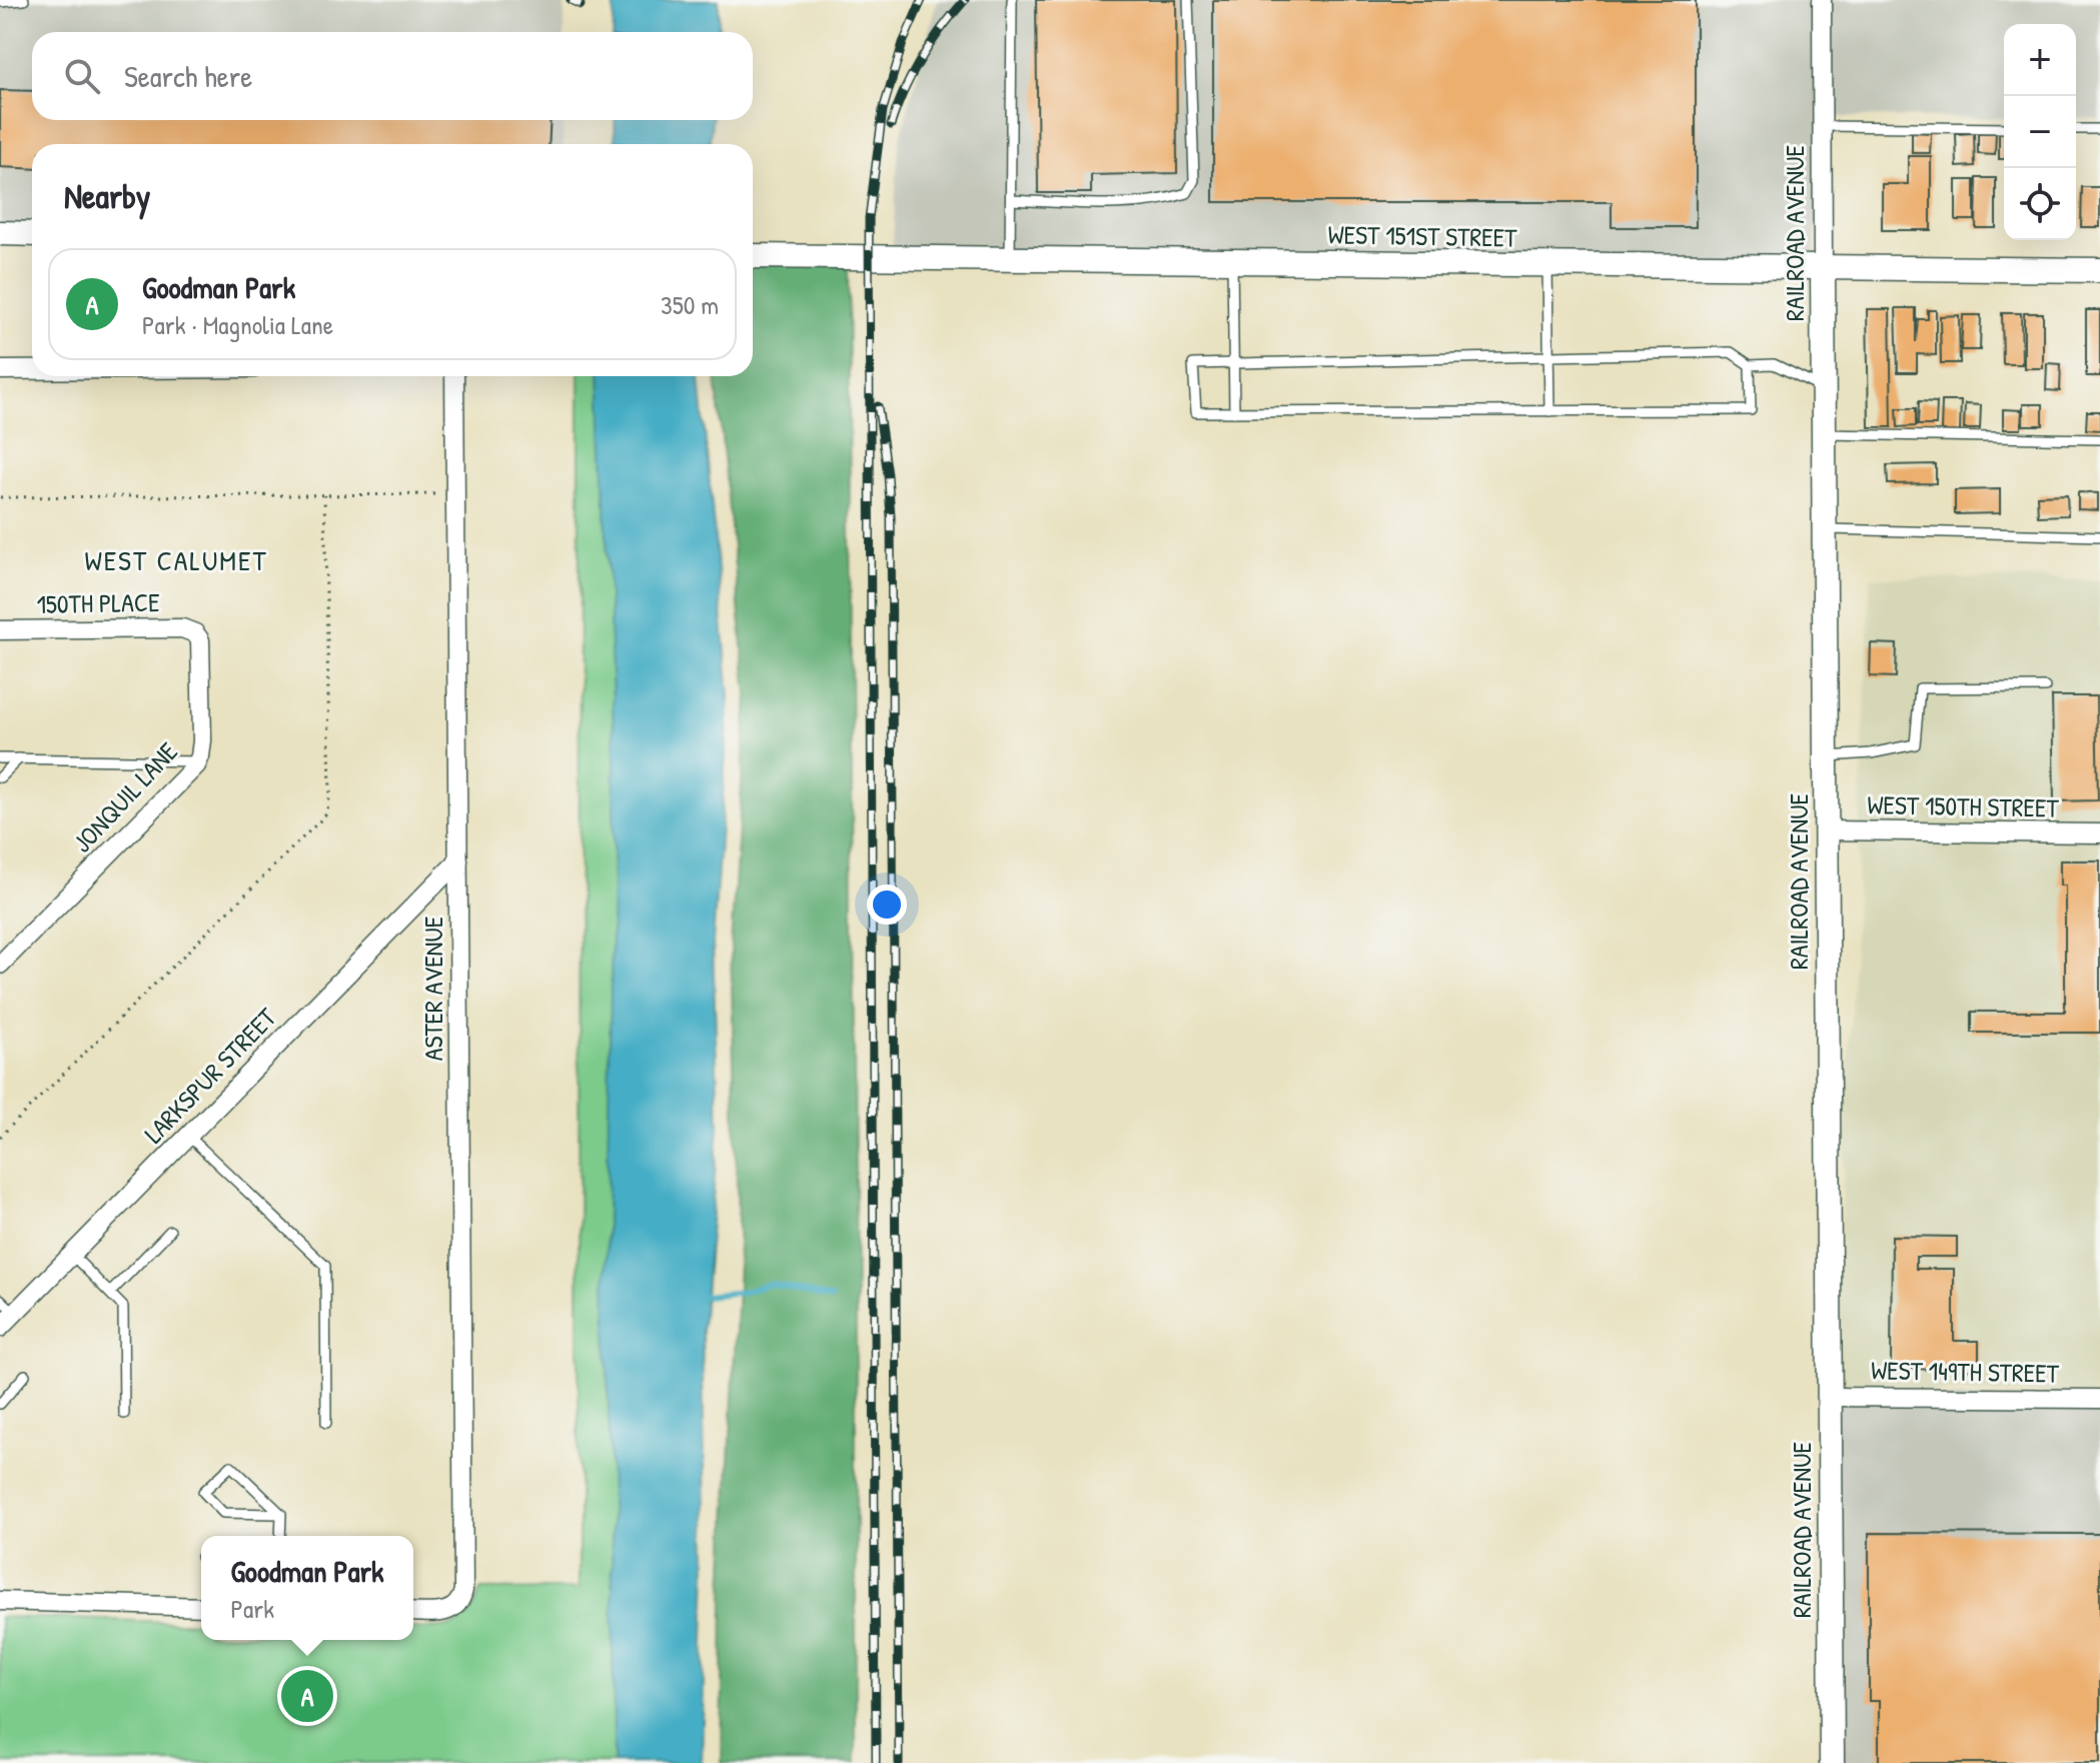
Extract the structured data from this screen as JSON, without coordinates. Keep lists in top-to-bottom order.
{
  "streets": {
    "street": [
      "RAILROAD AVENUE",
      "WEST 151ST STREET",
      "150TH PLACE",
      "JONQUIL LANE",
      "WEST 150TH STREET",
      "ASTER AVENUE",
      "LARKSPUR STREET",
      "WEST 149TH STREET"
    ]
  },
  "crossings": [
    ["RAILROAD AVENUE", "WEST 151ST STREET"],
    ["RAILROAD AVENUE", "WEST 150TH STREET"],
    ["RAILROAD AVENUE", "WEST 149TH STREET"],
    ["150TH PLACE", "JONQUIL LANE"],
    ["ASTER AVENUE", "LARKSPUR STREET"]
  ],
  "districts": ["WEST CALUMET"],
  "page": {
    "map_buttons": ["+", "−"],
    "search": "Search here",
    "heading": "Nearby",
    "list": [
      {
        "mark": "A",
        "name": "Goodman Park",
        "note": "Park · Magnolia Lane",
        "value": "350 m"
      }
    ],
    "popup": ["Goodman Park", "Park"],
    "pins": "A"
  }
}
